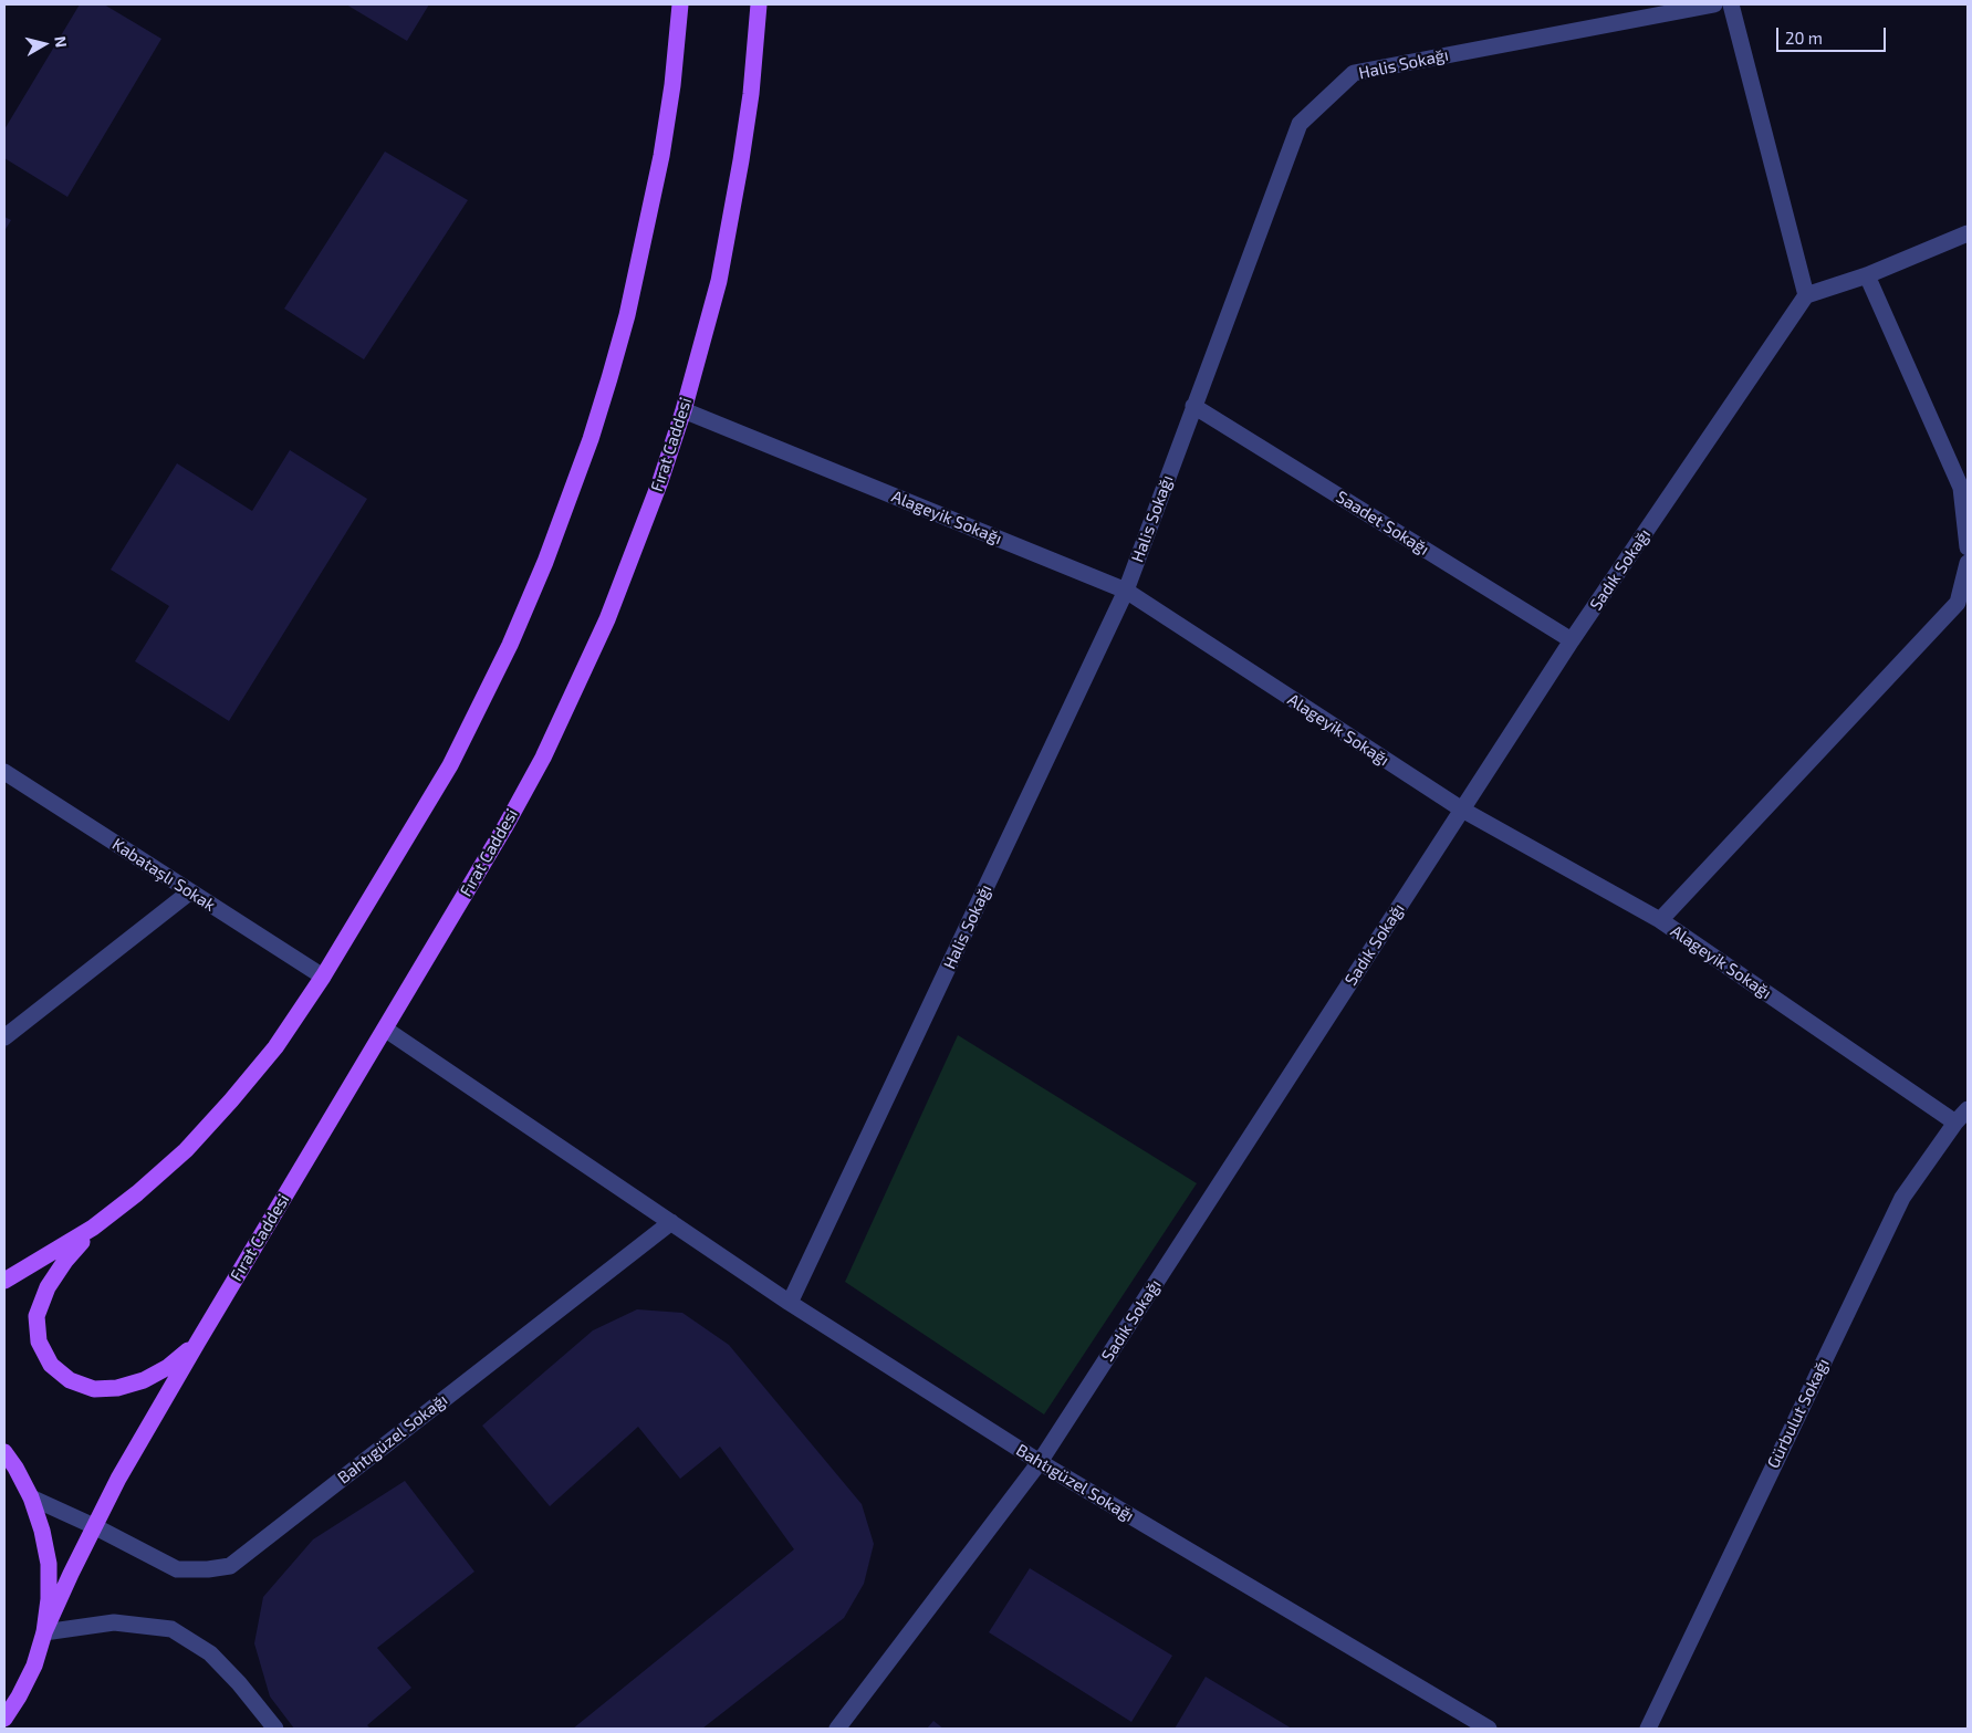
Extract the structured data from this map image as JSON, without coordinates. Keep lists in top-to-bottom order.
{
  "streets": {
    "main road": ["Fırat Caddesi"],
    "street": [
      "Halis Sokağı",
      "Alageyik Sokağı",
      "Saadet Sokağı",
      "Sadık Sokağı",
      "Kabataşlı Sokak",
      "Gürbulut Sokağı",
      "Bahtıgüzel Sokağı"
    ]
  },
  "crossings": [
    ["Halis Sokağı", "Alageyik Sokağı"],
    ["Halis Sokağı", "Saadet Sokağı"],
    ["Halis Sokağı", "Bahtıgüzel Sokağı"],
    ["Fırat Caddesi", "Alageyik Sokağı"],
    ["Fırat Caddesi", "Bahtıgüzel Sokağı"],
    ["Alageyik Sokağı", "Sadık Sokağı"],
    ["Alageyik Sokağı", "Gürbulut Sokağı"],
    ["Saadet Sokağı", "Sadık Sokağı"],
    ["Sadık Sokağı", "Bahtıgüzel Sokağı"]
  ],
  "scale_bar": "20 m",
  "north": "right"
}
